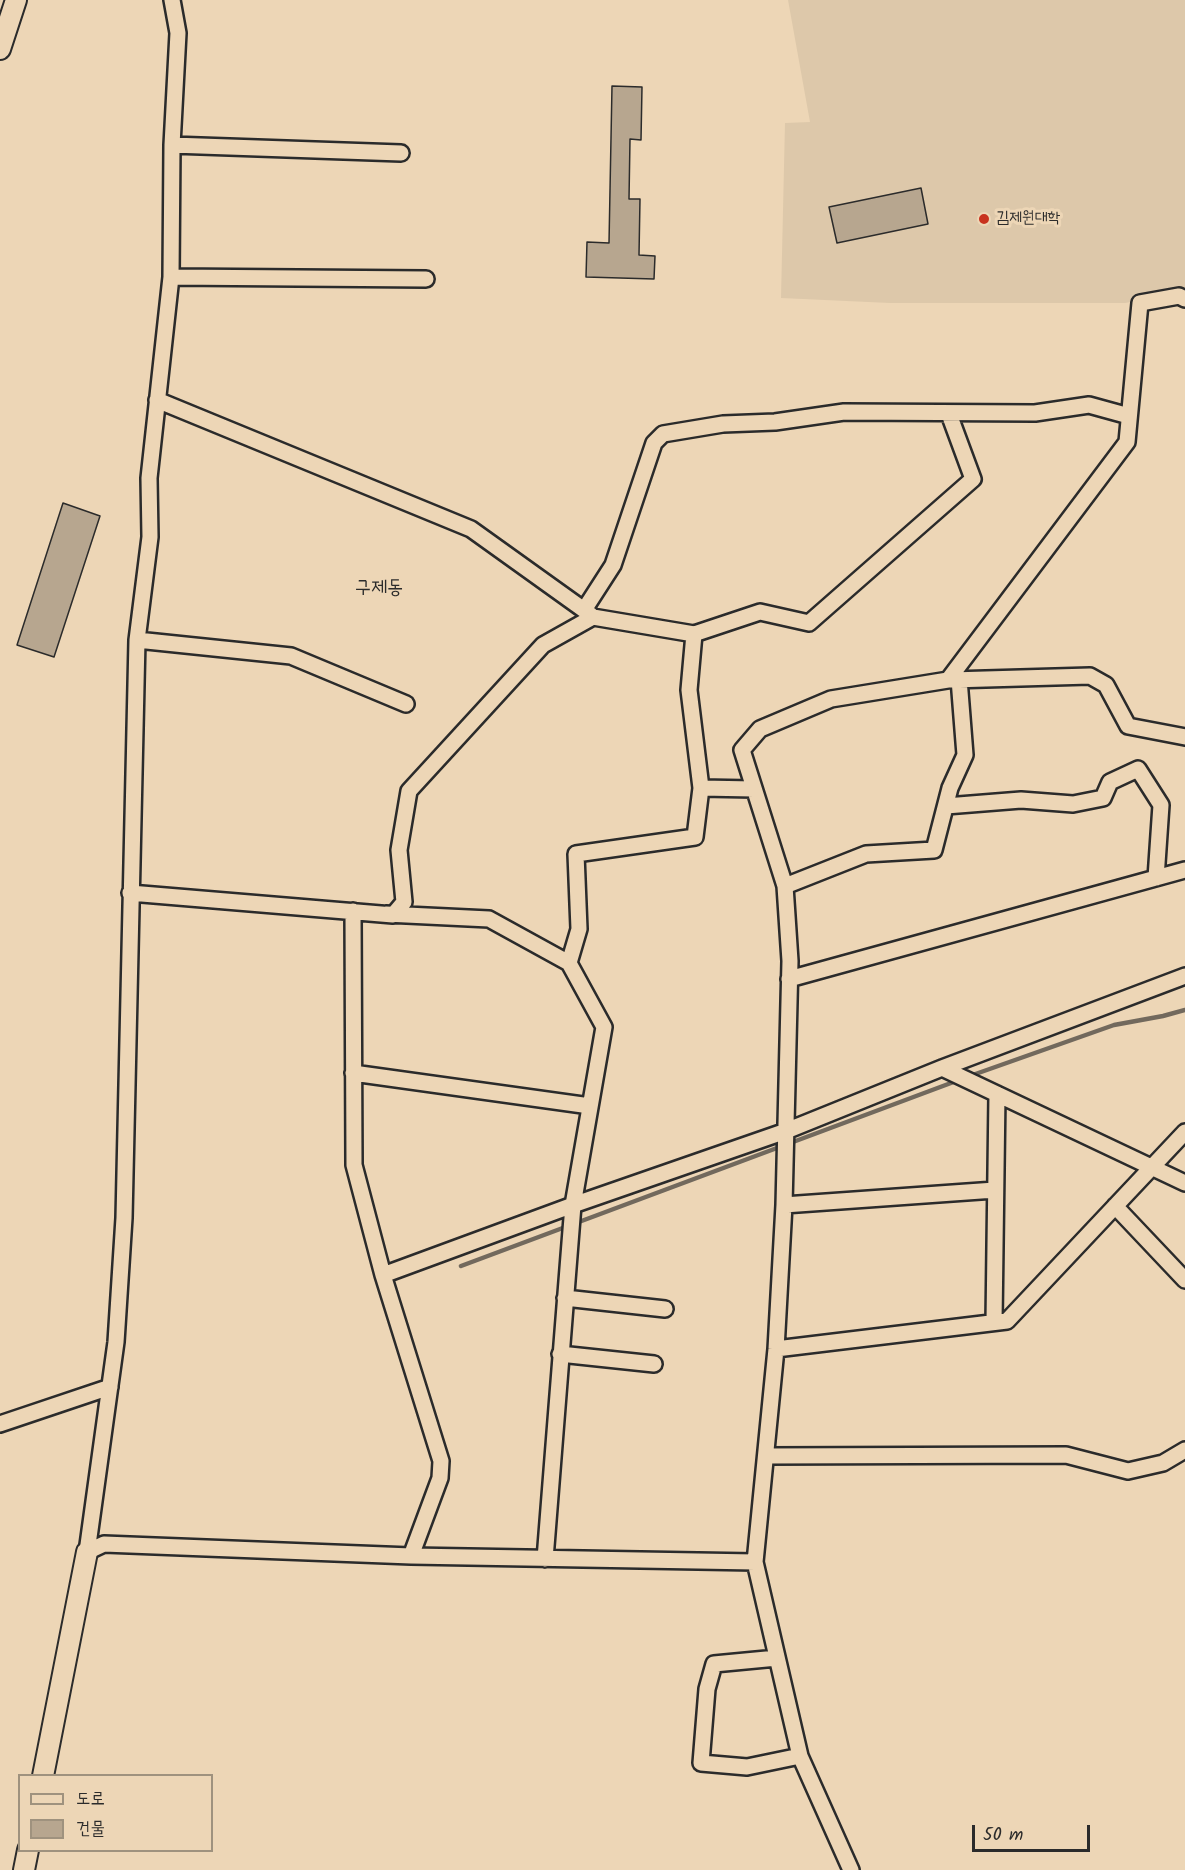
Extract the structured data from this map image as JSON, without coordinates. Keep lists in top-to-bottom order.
{
  "districts": ["구제동"],
  "places": ["김제원대학"],
  "legend": ["도로", "건물"],
  "scale_bar": "50 m"
}
